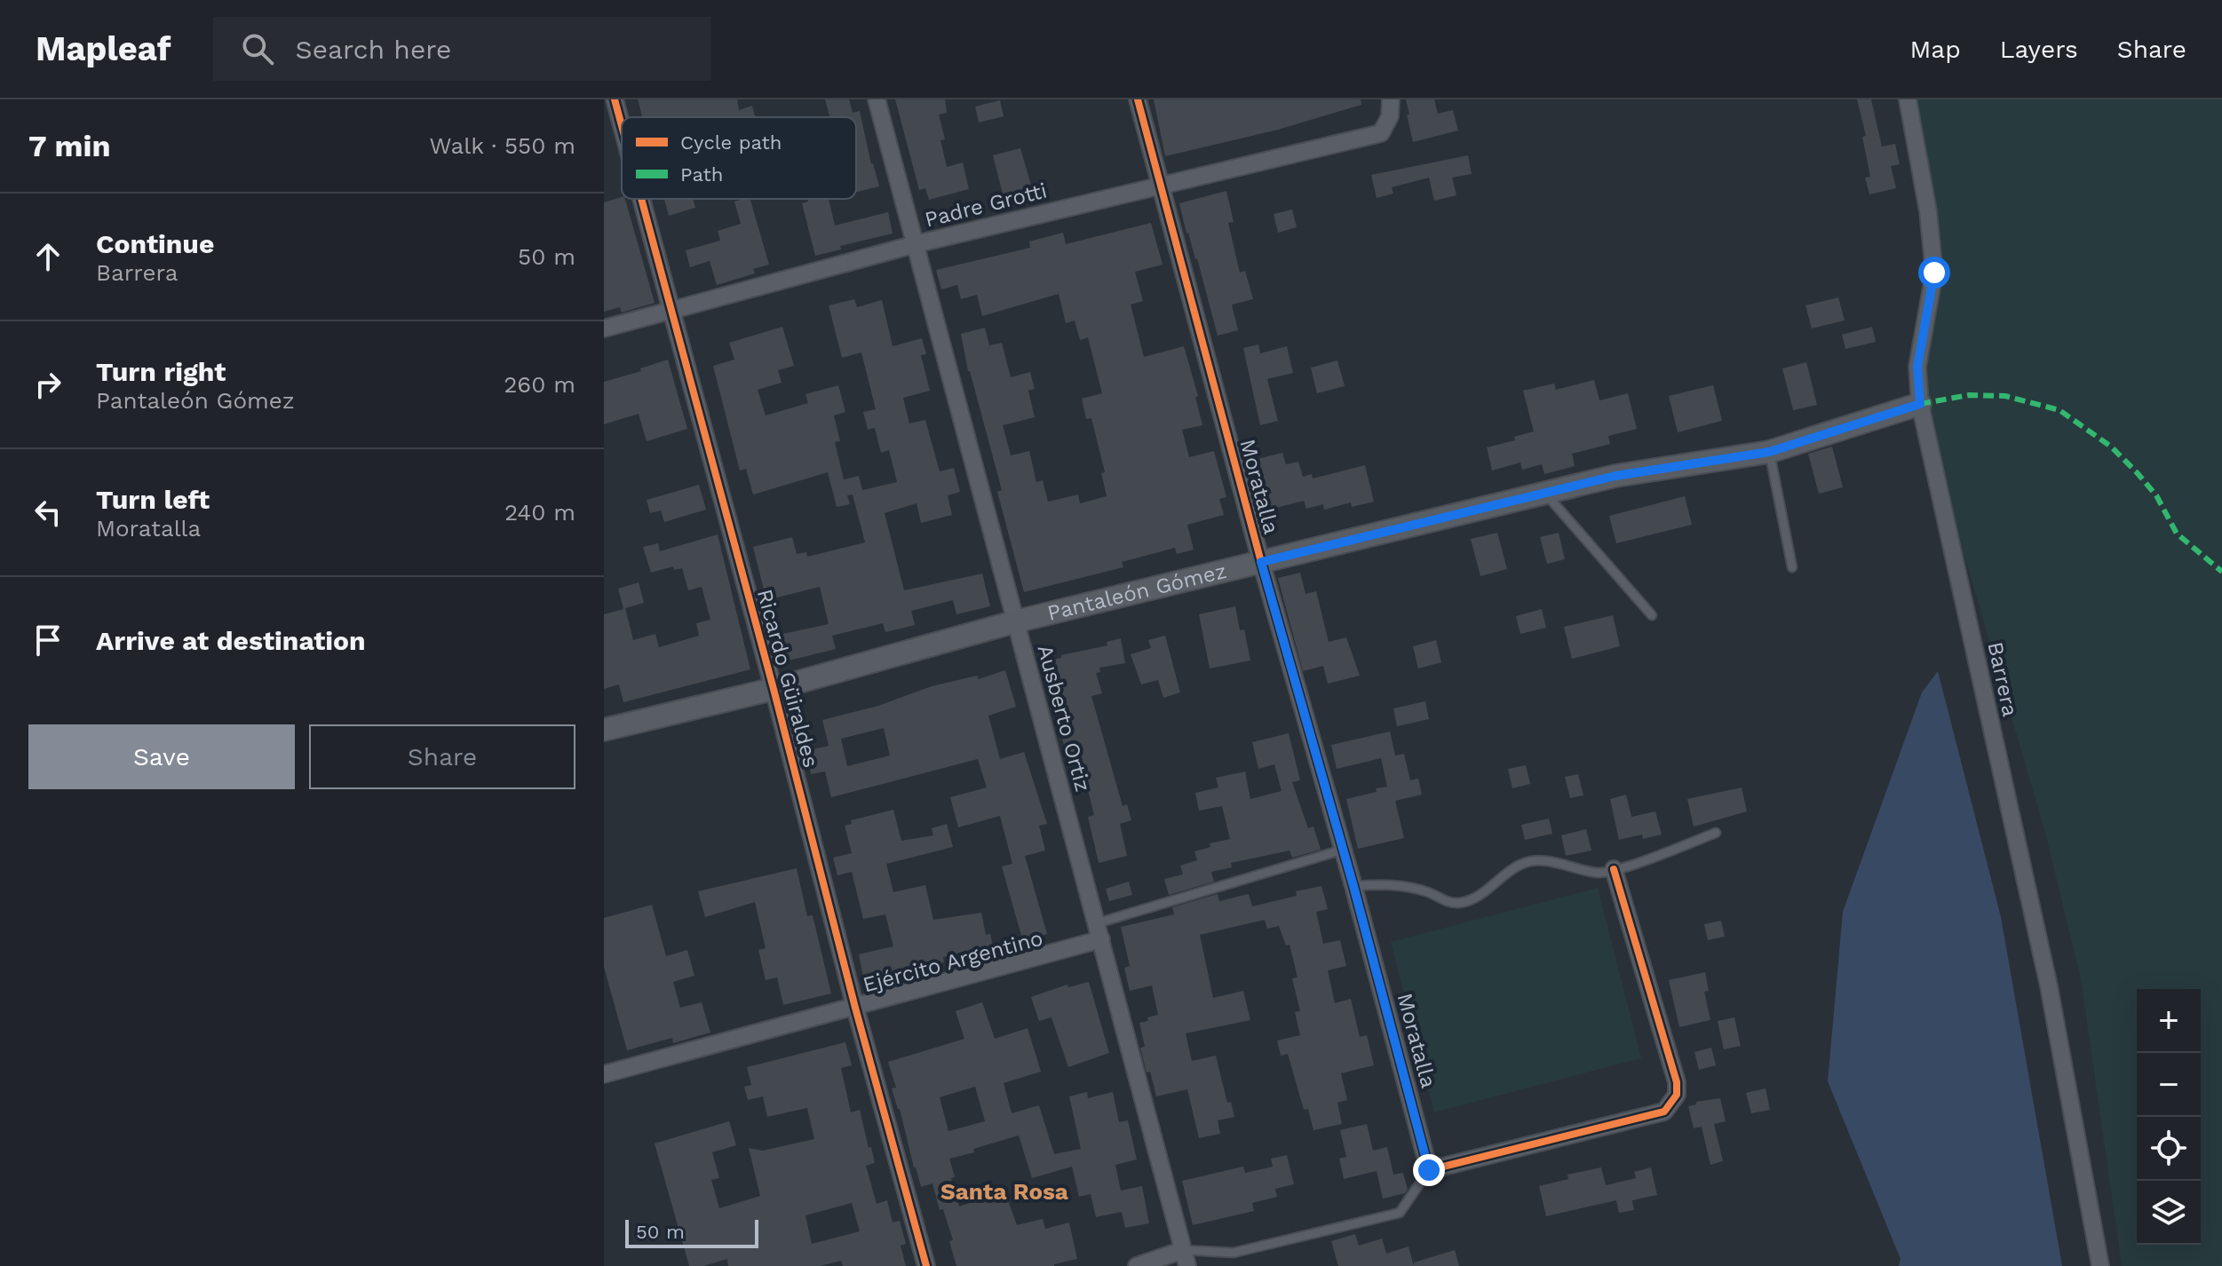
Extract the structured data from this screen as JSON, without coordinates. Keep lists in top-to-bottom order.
{
  "streets": {
    "main road": ["Pantaleón Gómez"],
    "street": [
      "Padre Grotti",
      "Moratalla",
      "Ricardo Güiraldes",
      "Barrera",
      "Ausberto Ortiz",
      "Ejército Argentino"
    ]
  },
  "crossings": [
    ["Padre Grotti", "Moratalla"],
    ["Padre Grotti", "Ricardo Güiraldes"],
    ["Padre Grotti", "Ausberto Ortiz"],
    ["Moratalla", "Pantaleón Gómez"],
    ["Pantaleón Gómez", "Ricardo Güiraldes"],
    ["Pantaleón Gómez", "Barrera"],
    ["Pantaleón Gómez", "Ausberto Ortiz"],
    ["Ricardo Güiraldes", "Ejército Argentino"],
    ["Ausberto Ortiz", "Ejército Argentino"]
  ],
  "districts": ["Santa Rosa"],
  "legend": ["Cycle path", "Path"],
  "scale_bar": "50 m",
  "page": {
    "header": "Mapleaf",
    "search": "Search here",
    "nav": ["Map", "Layers", "Share"],
    "heading": ["7 min", "Walk · 550 m"],
    "list": [
      ["Continue", "Barrera", "50 m"],
      ["Turn right", "Pantaleón Gómez", "260 m"],
      ["Turn left", "Moratalla", "240 m"],
      "Arrive at destination"
    ],
    "buttons": ["Save", "Share"],
    "map_buttons": ["+", "−"],
    "scale": "50 m"
  }
}
